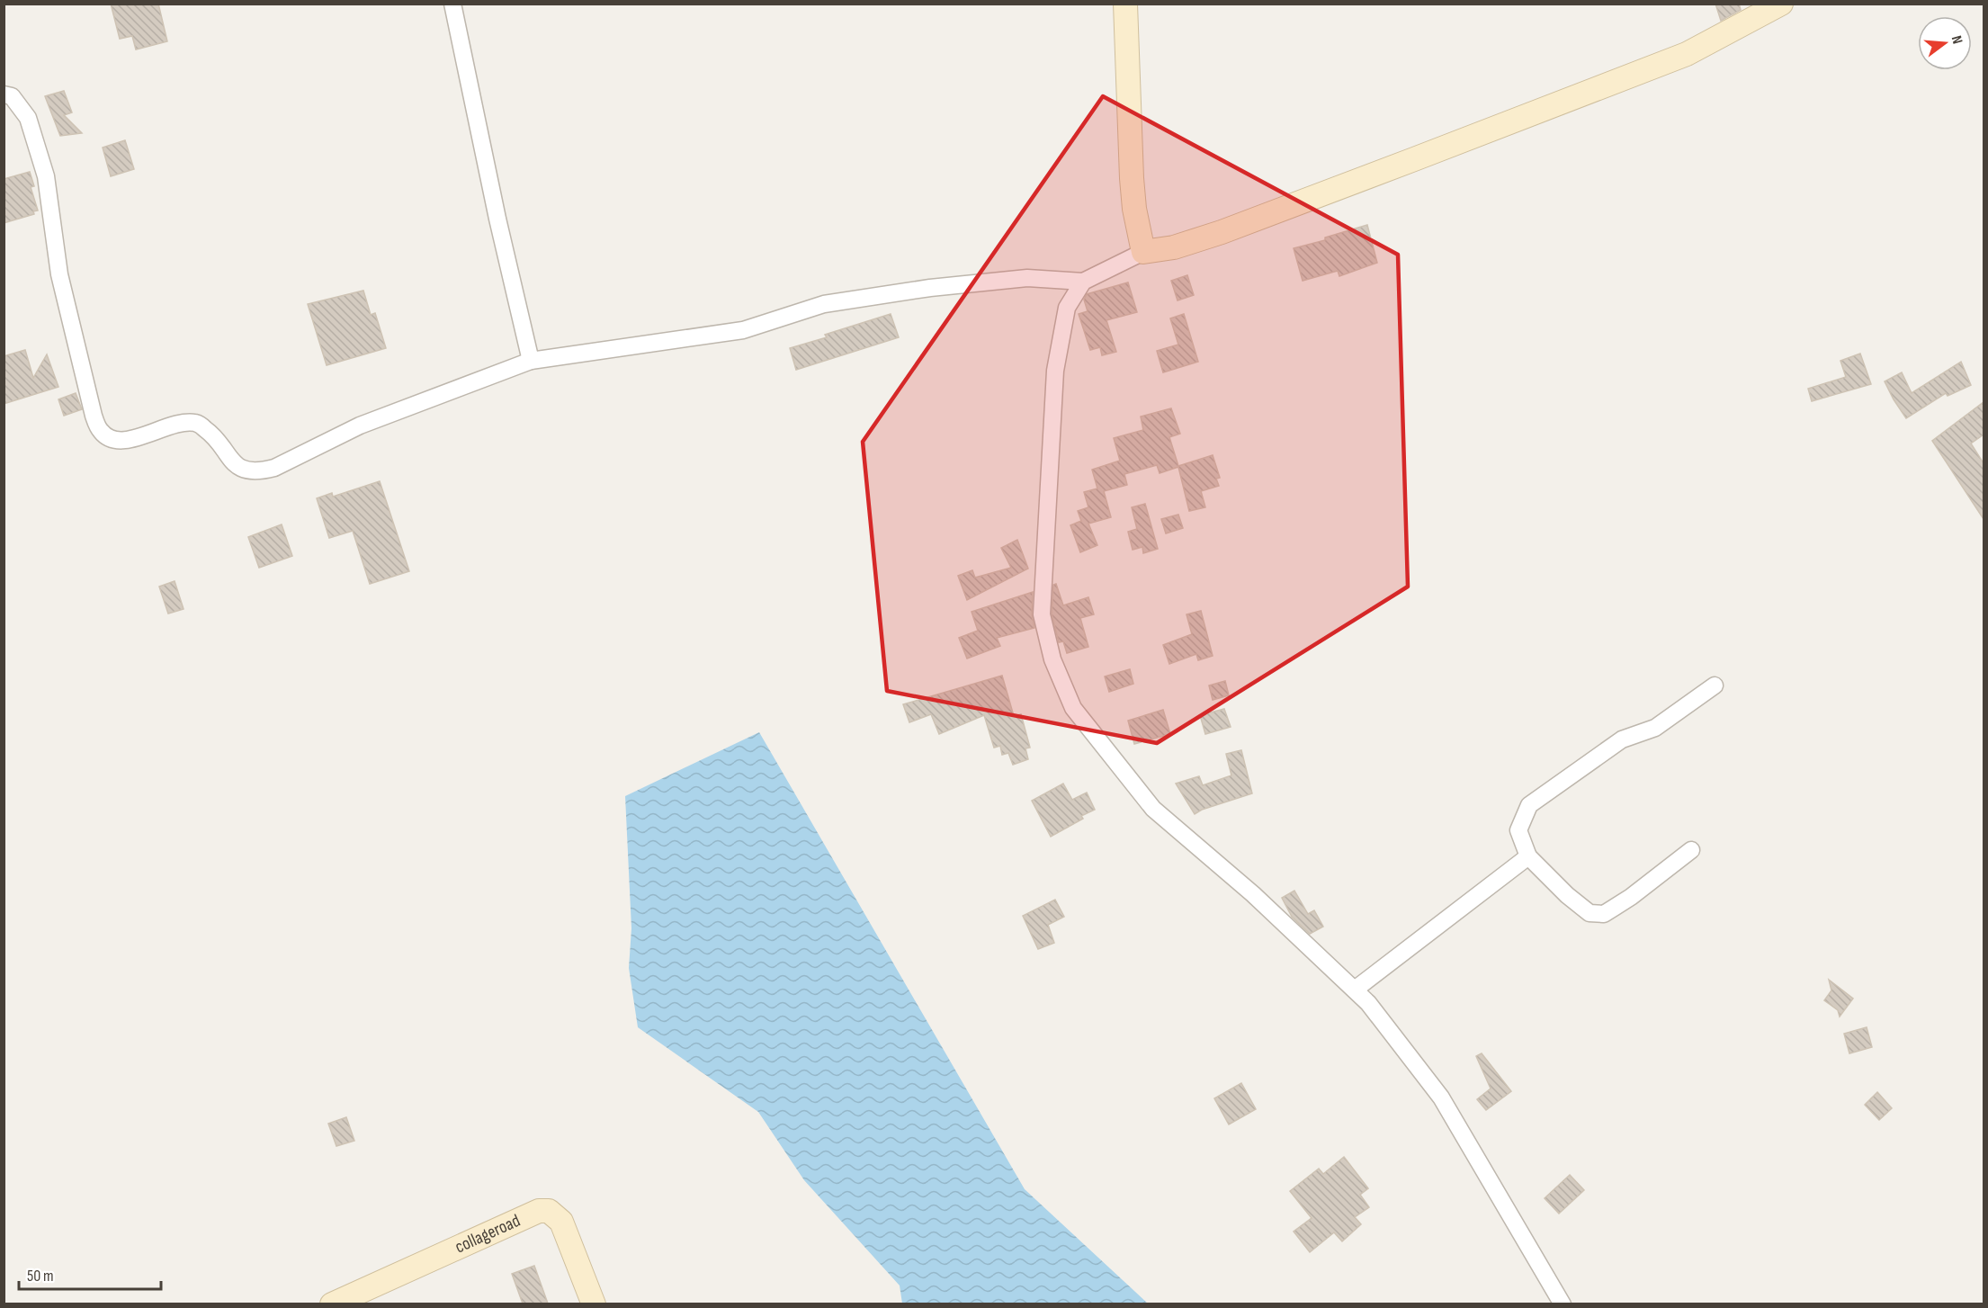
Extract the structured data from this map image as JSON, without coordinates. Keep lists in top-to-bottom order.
{
  "streets": {
    "main road": ["collageroad"]
  },
  "scale_bar": "50 m",
  "north": "right"
}
